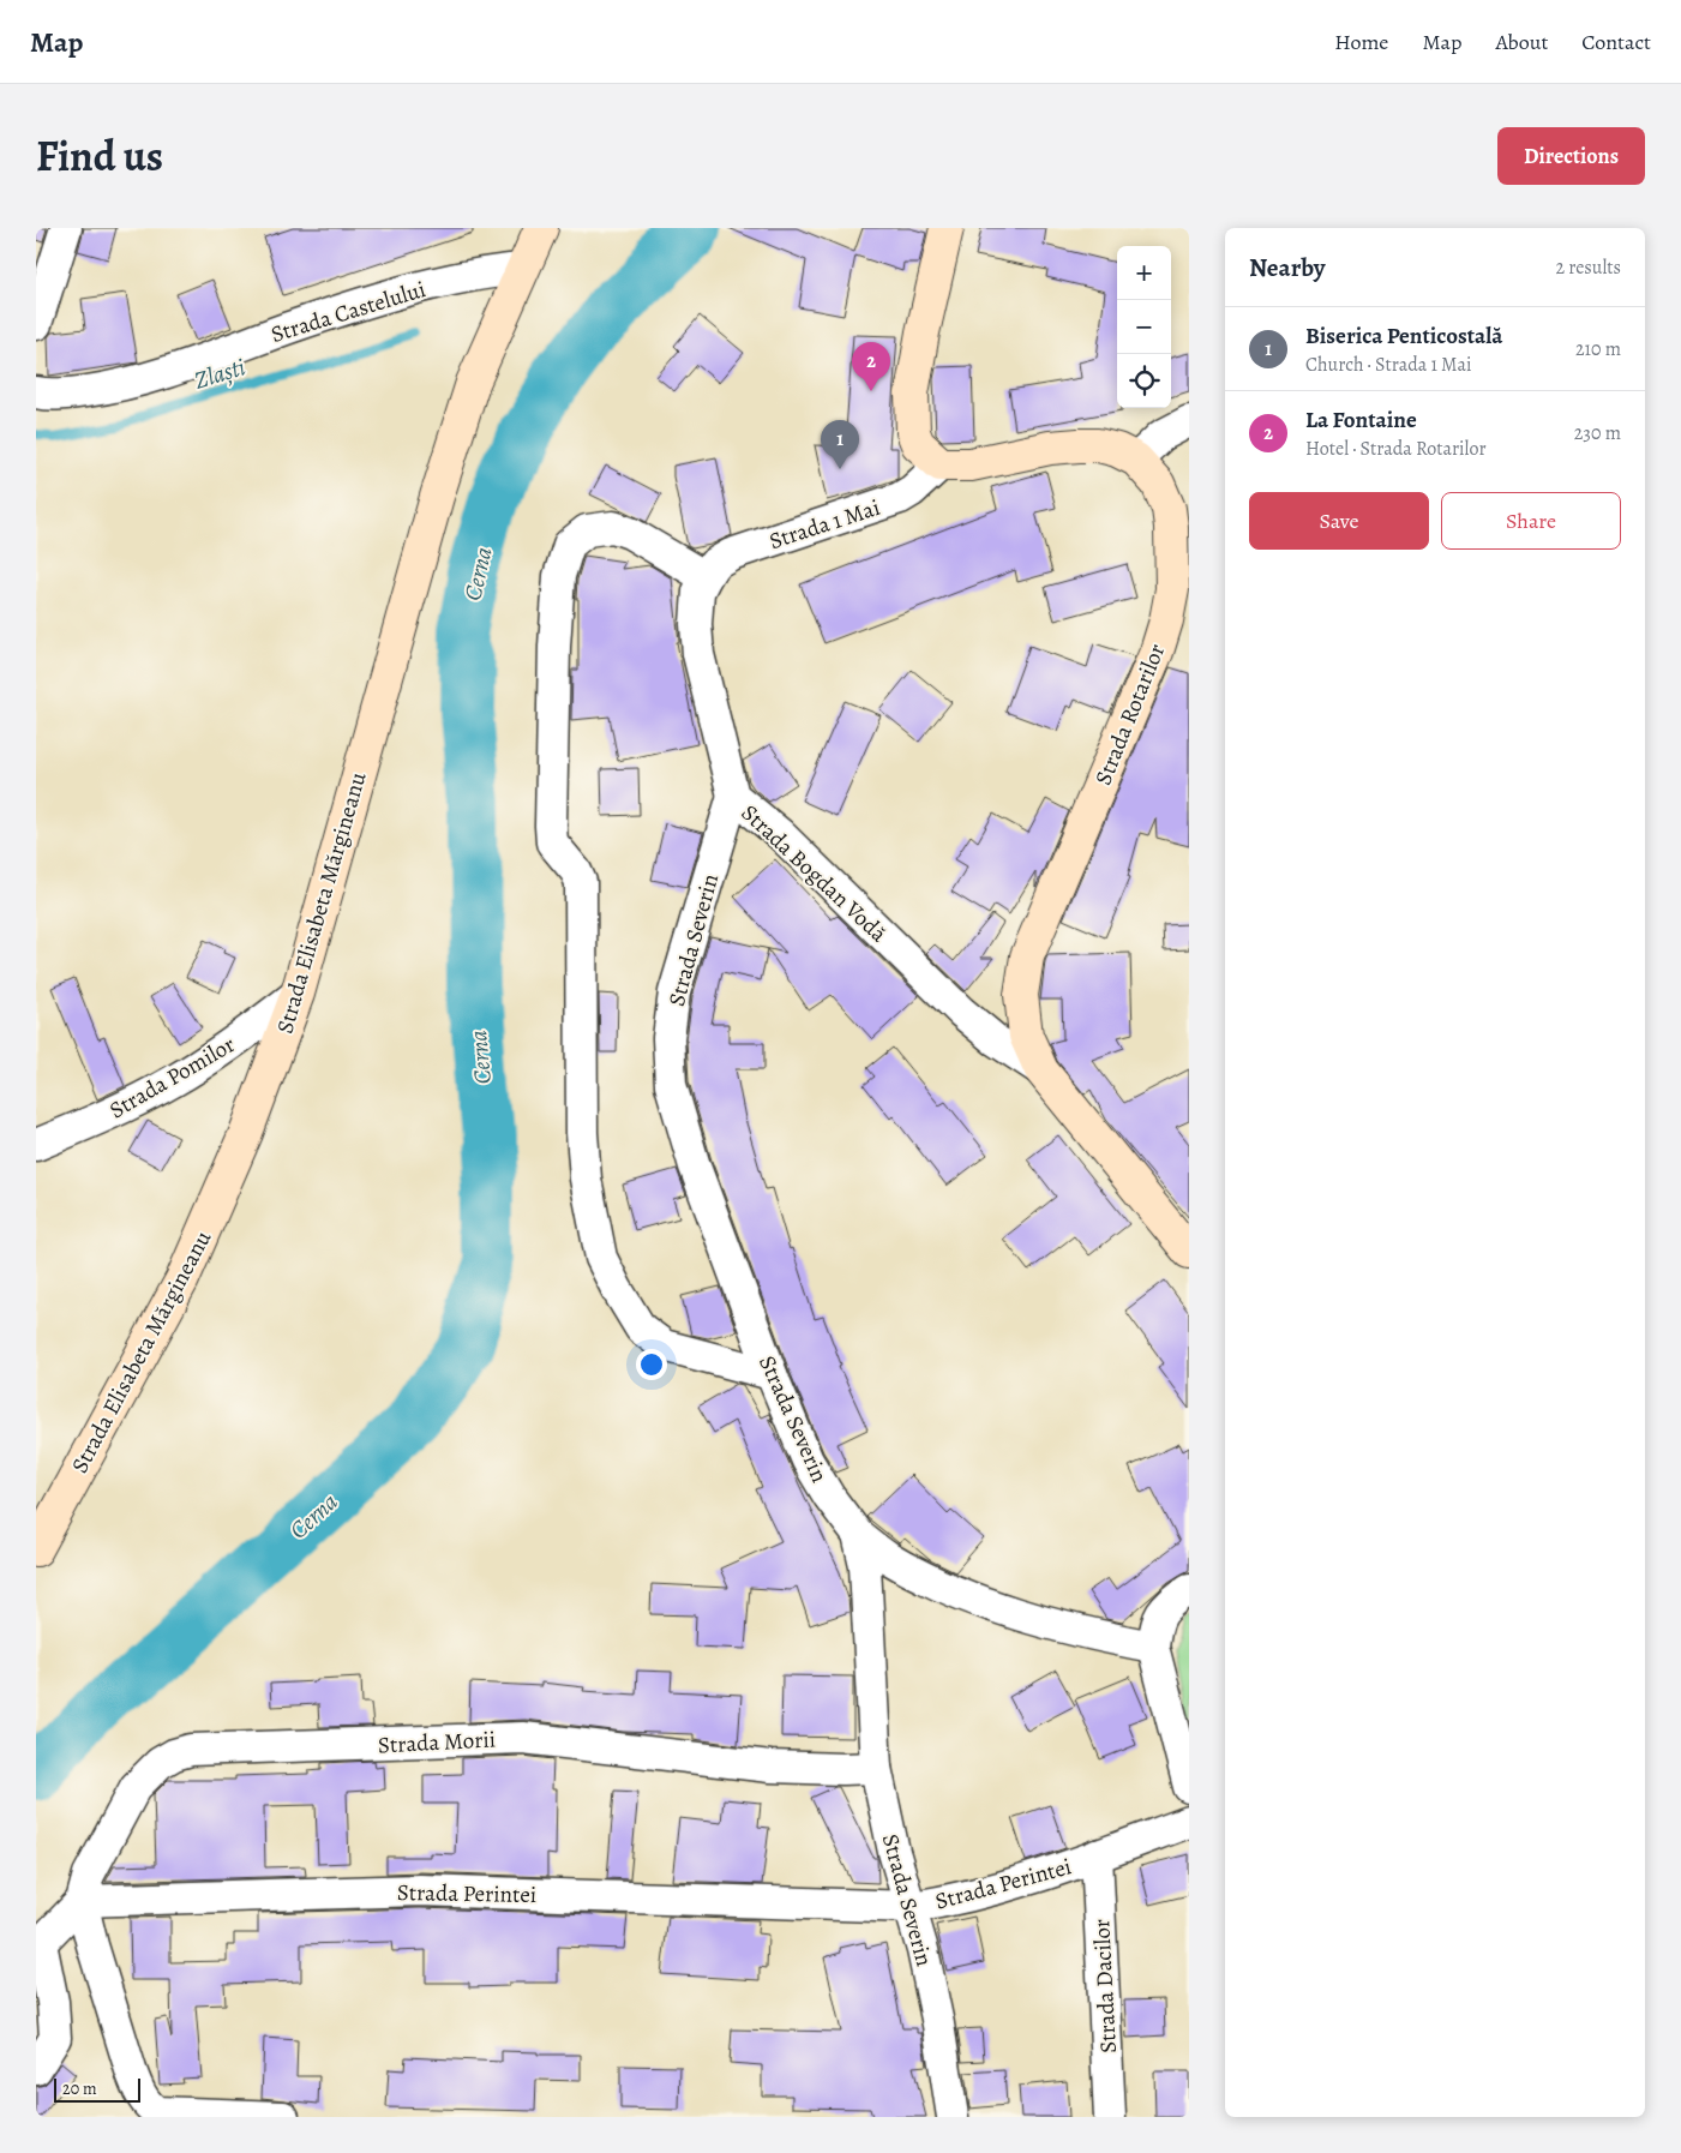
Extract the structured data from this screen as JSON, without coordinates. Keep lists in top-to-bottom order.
{
  "streets": {
    "main road": ["Strada Rotarilor", "Strada Elisabeta Mărgineanu"],
    "street": [
      "Strada Castelului",
      "Strada 1 Mai",
      "Strada Bogdan Vodă",
      "Strada Severin",
      "Strada Pomilor",
      "Strada Morii",
      "Strada Perintei",
      "Strada Dacilor"
    ]
  },
  "crossings": [
    ["Strada Castelului", "Strada Elisabeta Mărgineanu"],
    ["Strada 1 Mai", "Strada Rotarilor"],
    ["Strada 1 Mai", "Strada Bogdan Vodă"],
    ["Strada Rotarilor", "Strada Bogdan Vodă"],
    ["Strada Bogdan Vodă", "Strada Severin"],
    ["Strada Elisabeta Mărgineanu", "Strada Pomilor"],
    ["Strada Severin", "Strada Morii"],
    ["Strada Severin", "Strada Perintei"],
    ["Strada Morii", "Strada Perintei"],
    ["Strada Perintei", "Strada Dacilor"]
  ],
  "water": ["Zlaști", "Cerna"],
  "scale_bar": "20 m",
  "page": {
    "header": "Map",
    "nav": [
      "Home",
      "Map",
      "About",
      "Contact"
    ],
    "title": "Find us",
    "buttons": [
      "Directions",
      ["Save", "Share"]
    ],
    "heading": ["Nearby", "2 results"],
    "map_buttons": ["+", "−"],
    "list": [
      {
        "mark": "1",
        "name": "Biserica Penticostală",
        "note": "Church · Strada 1 Mai",
        "value": "210 m"
      },
      {
        "mark": "2",
        "name": "La Fontaine",
        "note": "Hotel · Strada Rotarilor",
        "value": "230 m"
      }
    ],
    "pins": ["2", "1"],
    "scale": "20 m"
  }
}
